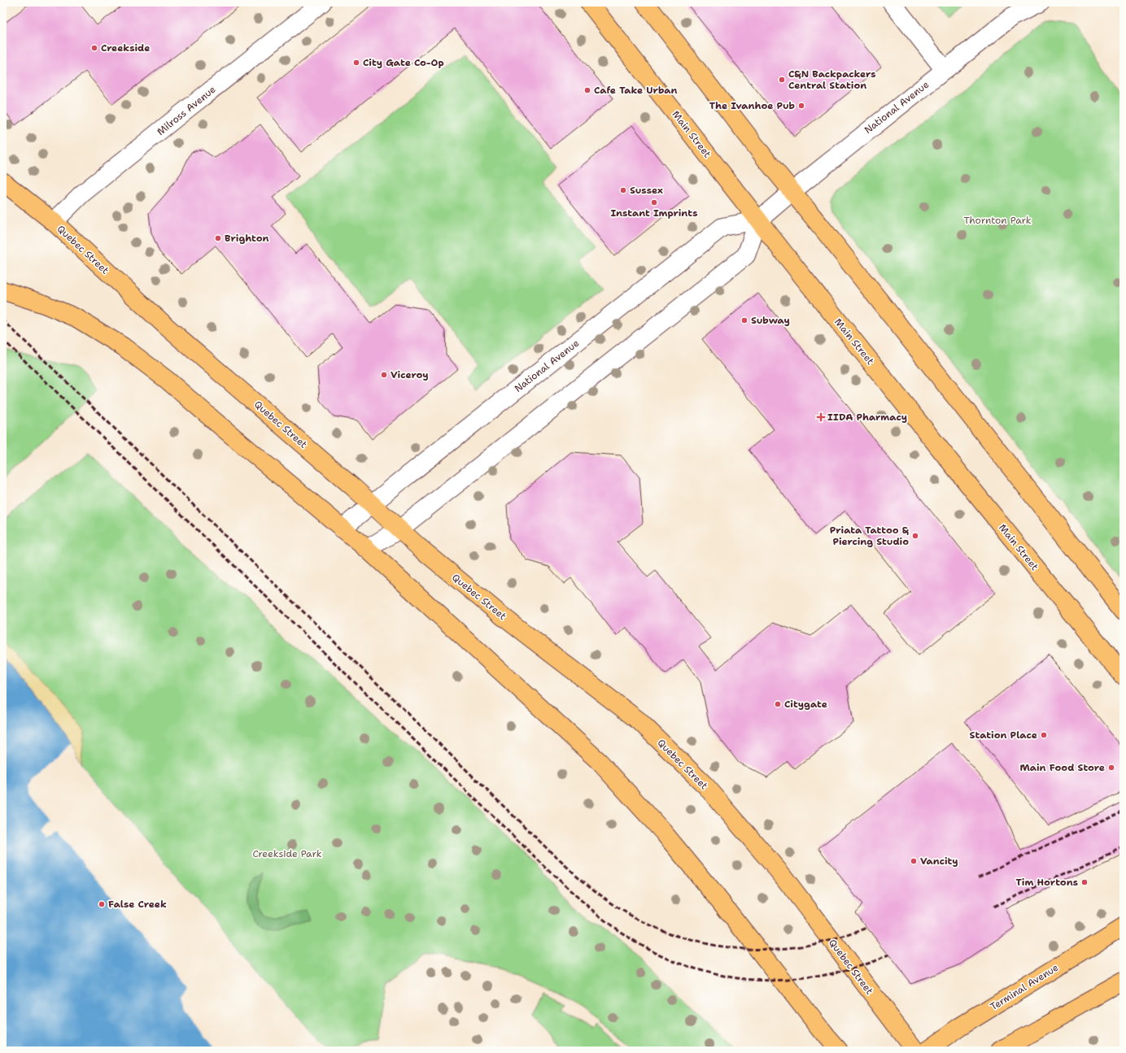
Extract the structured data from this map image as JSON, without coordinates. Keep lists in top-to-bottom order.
{
  "streets": {
    "main road": ["Main Street", "Quebec Street", "Terminal Avenue"],
    "street": ["National Avenue", "Milross Avenue"]
  },
  "crossings": [
    ["National Avenue", "Main Street"],
    ["National Avenue", "Quebec Street"],
    ["Milross Avenue", "Quebec Street"]
  ],
  "parks": ["Thornton Park", "Creekside Park"],
  "places": {
    "other": [
      "Creekside",
      "City Gate Co-Op",
      "C&N Backpackers Central Station",
      "Cafe Take Urban",
      "The Ivanhoe Pub",
      "Sussex",
      "Instant Imprints",
      "Brighton",
      "Subway",
      "Viceroy",
      "Priata Tattoo & Piercing Studio",
      "Citygate",
      "Station Place",
      "Main Food Store",
      "Vancity",
      "Tim Hortons",
      "False Creek"
    ],
    "health": ["IIDA Pharmacy"]
  }
}
